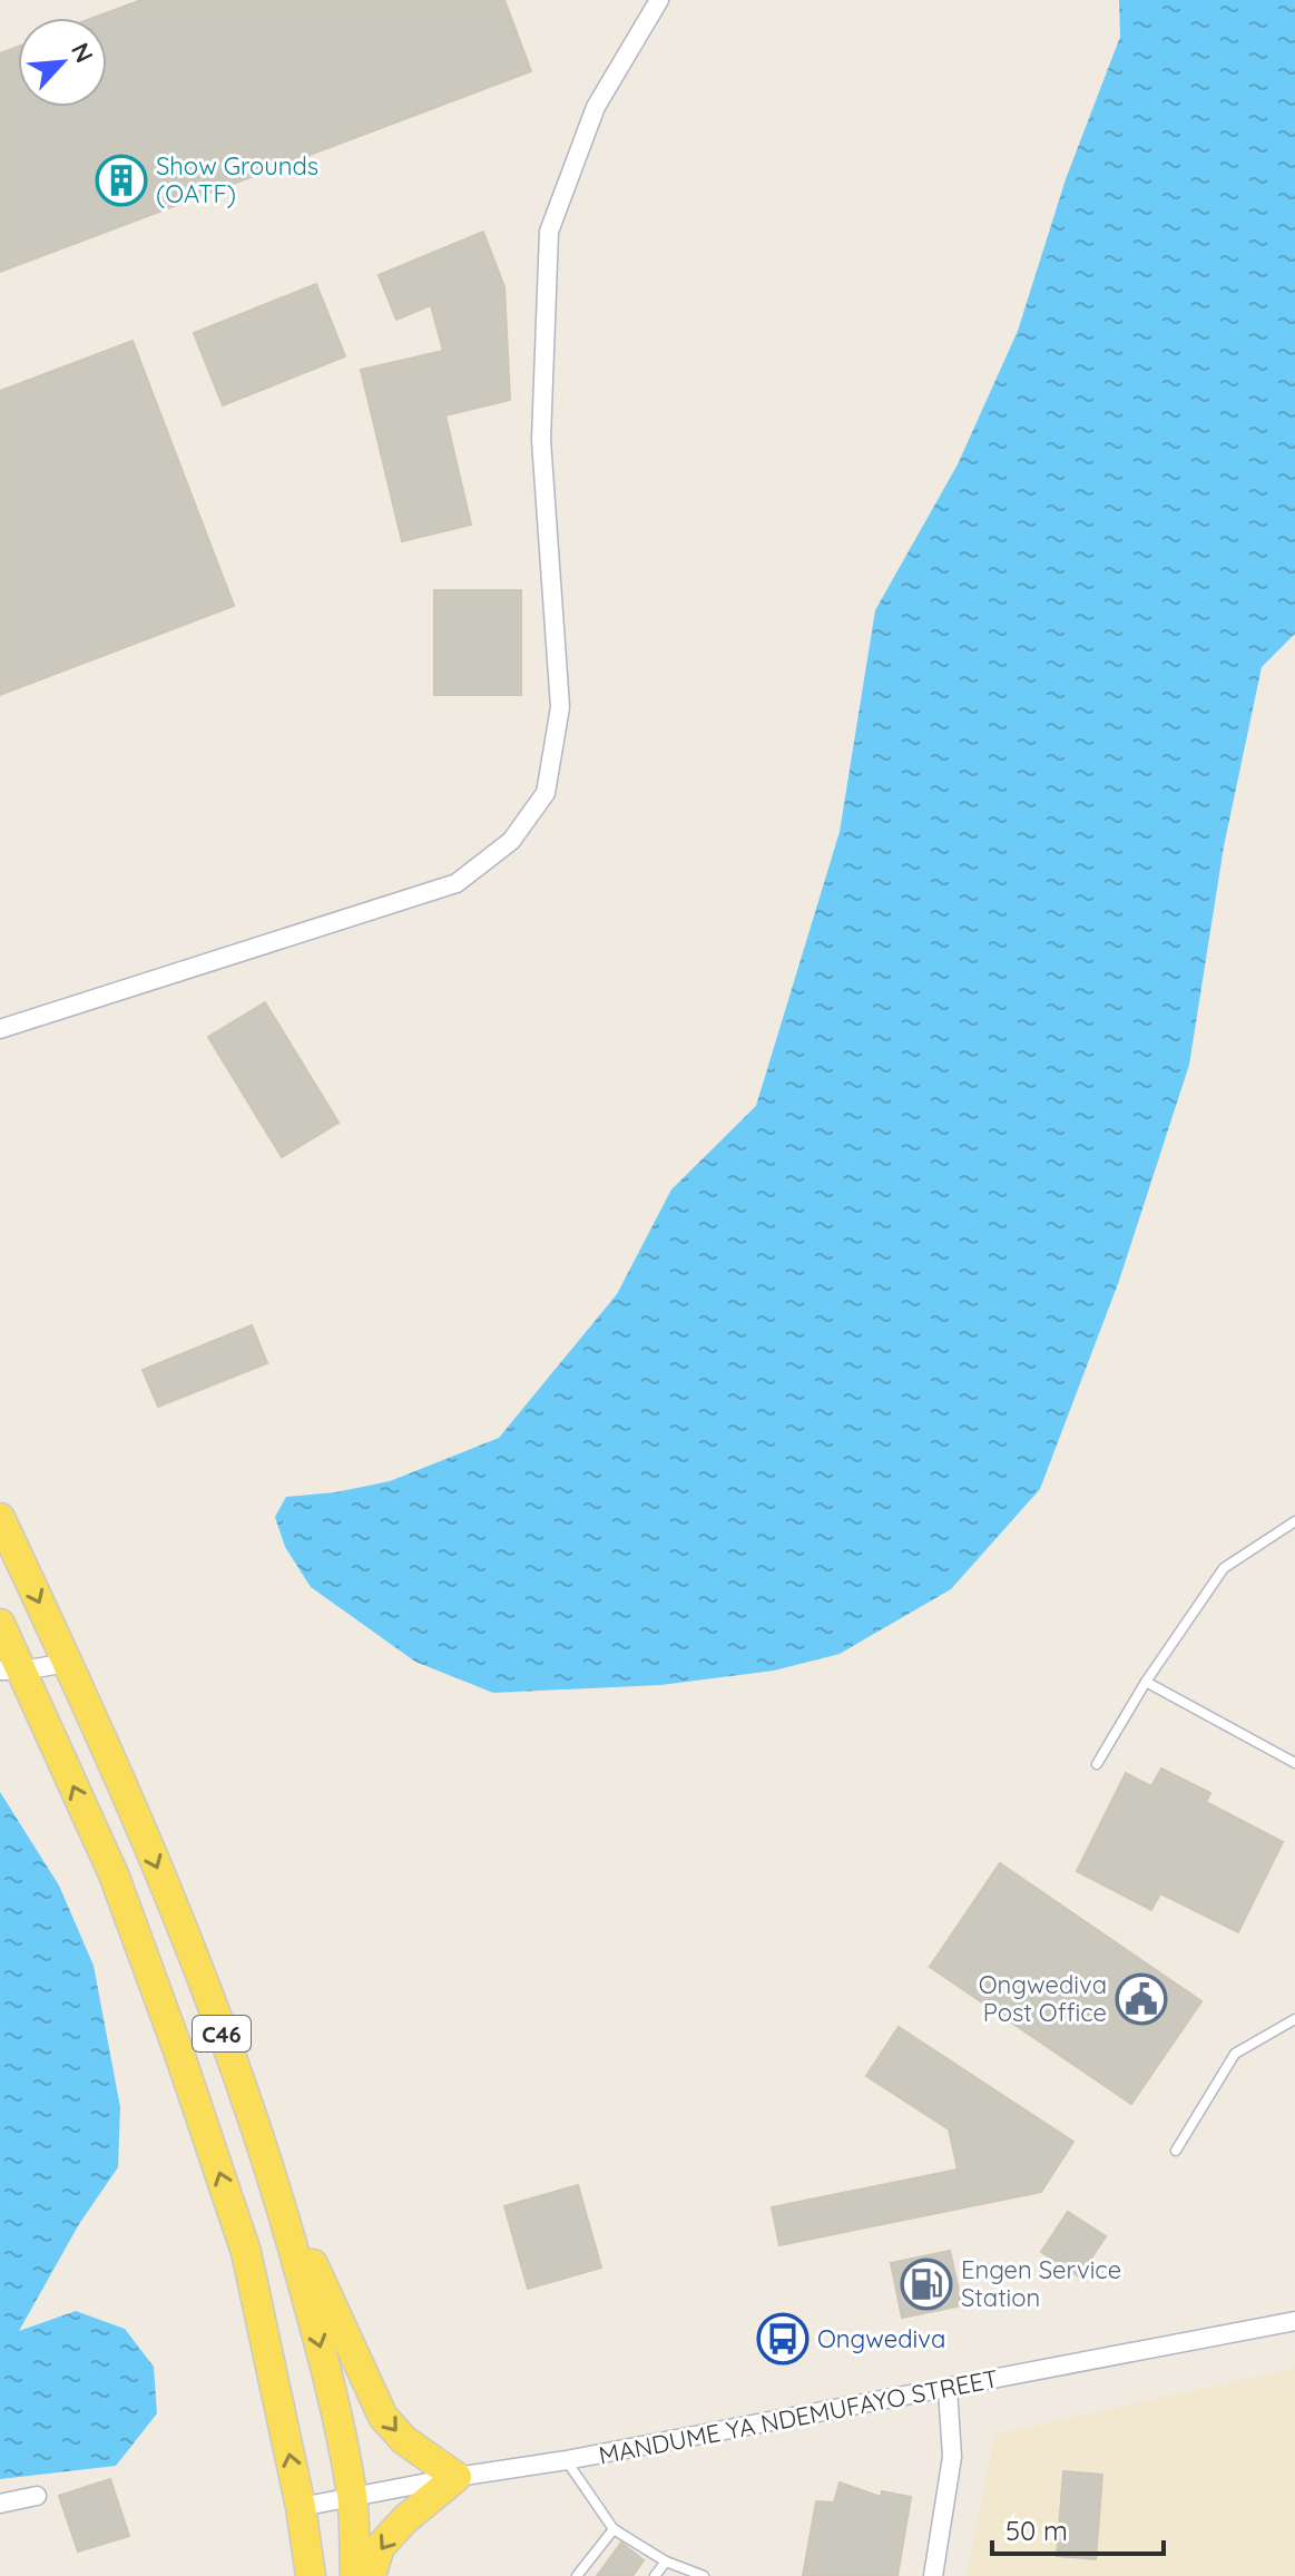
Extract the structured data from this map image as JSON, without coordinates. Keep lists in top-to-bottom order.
{
  "streets": {
    "main road": ["C46"],
    "street": ["MANDUME YA NDEMUFAYO STREET"]
  },
  "crossings": [
    ["C46", "MANDUME YA NDEMUFAYO STREET"]
  ],
  "places": {
    "building": ["Show Grounds (OATF)"],
    "public building": ["Ongwediva Post Office"],
    "fuel station": ["Engen Service Station"],
    "bus stop": ["Ongwediva"]
  },
  "scale_bar": "50 m",
  "north": "top right"
}
